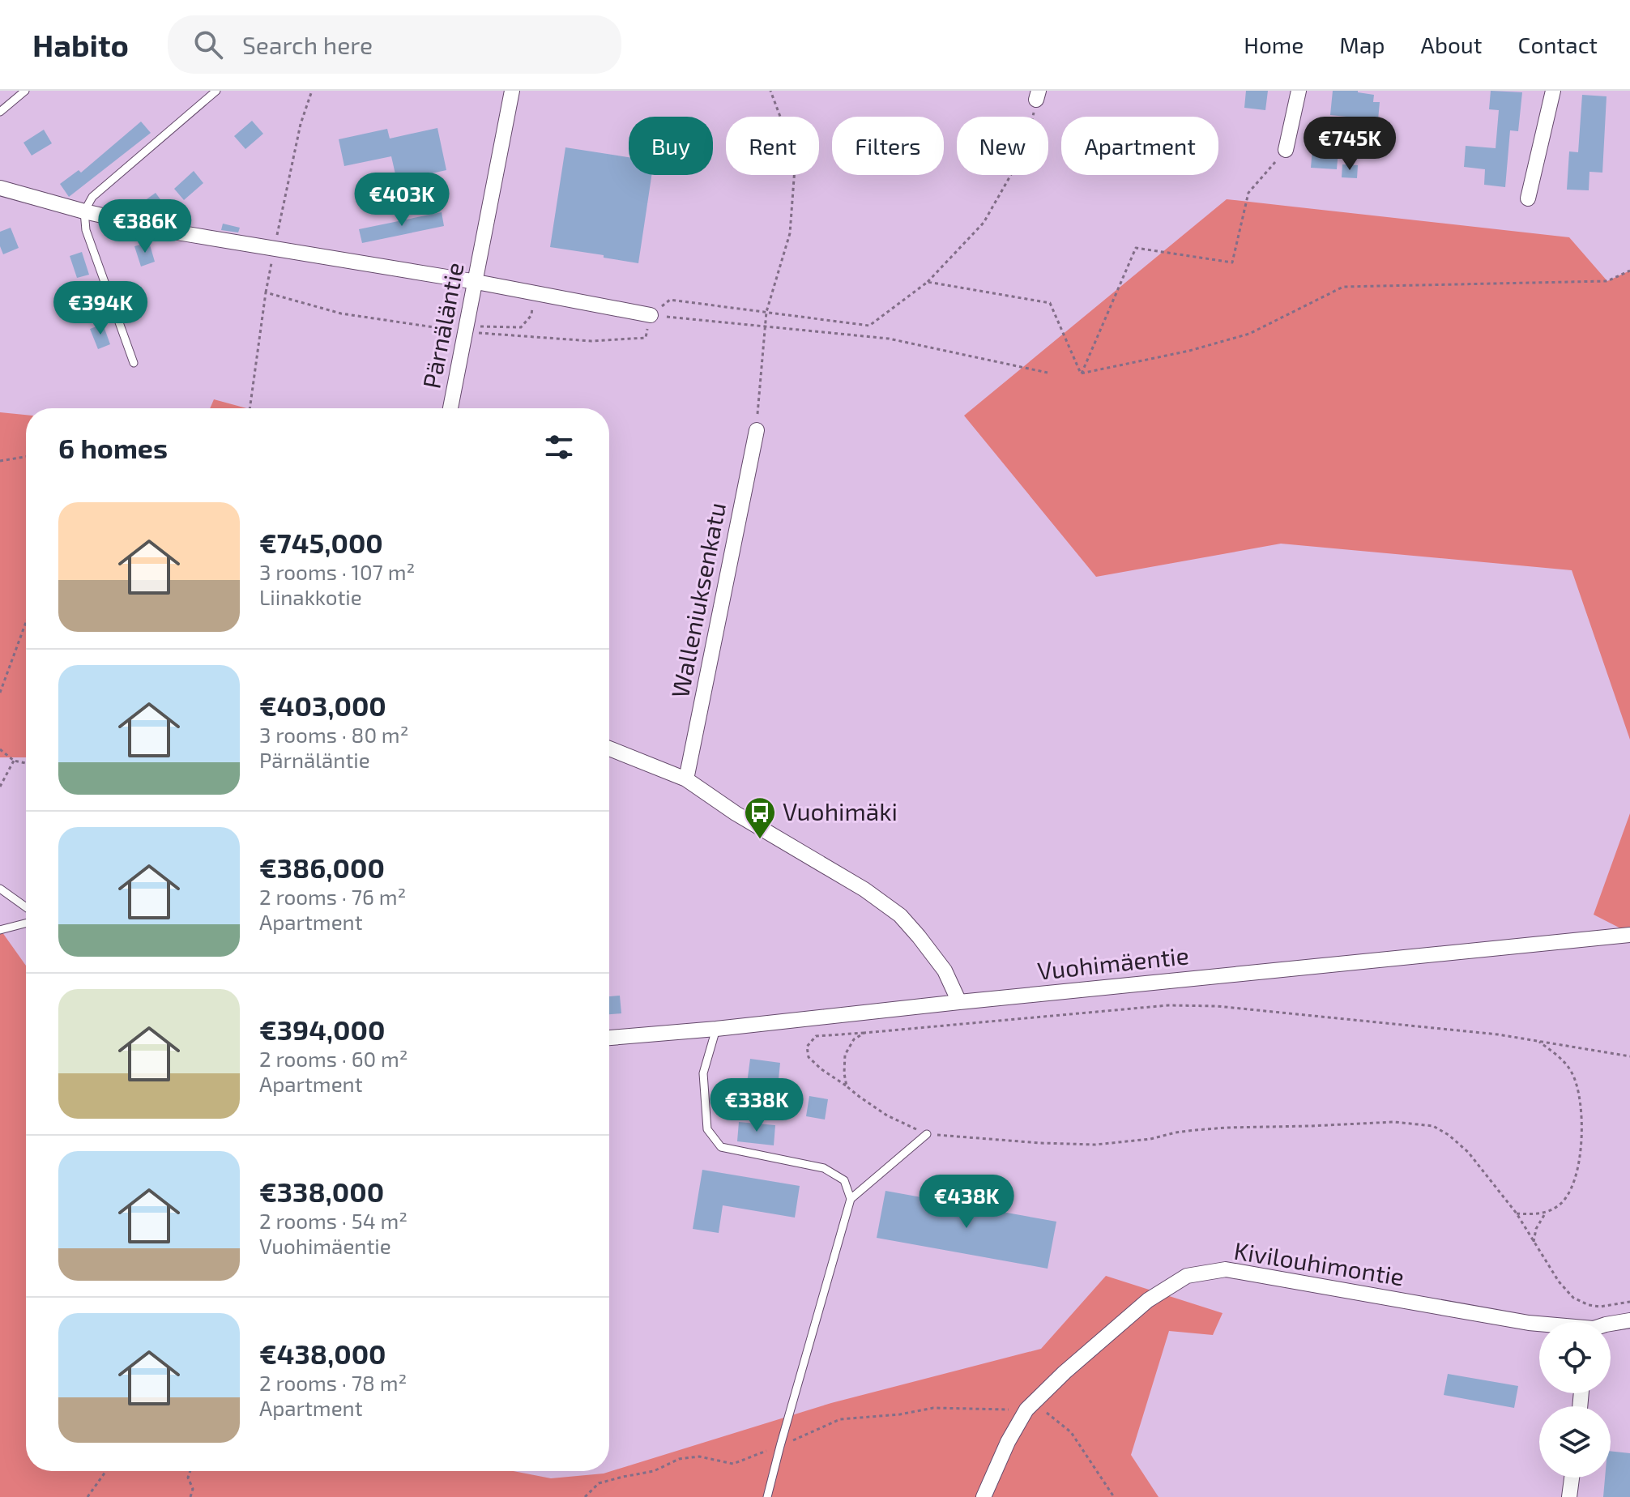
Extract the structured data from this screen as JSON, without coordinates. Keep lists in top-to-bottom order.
{
  "streets": {
    "street": [
      "Pärnäläntie",
      "Walleniuksenkatu",
      "Vuohimäentie",
      "Kivilouhimontie"
    ]
  },
  "places": {
    "bus stop": ["Vuohimäki"]
  },
  "page": {
    "header": "Habito",
    "search": "Search here",
    "nav": [
      "Home",
      "Map",
      "About",
      "Contact"
    ],
    "price": [
      "€745K",
      "€403K",
      "€386K",
      "€394K",
      "€338K",
      "€438K"
    ],
    "chip": [
      "Buy",
      "Rent",
      "Filters",
      "New",
      "Apartment"
    ],
    "heading": "6 homes",
    "list": [
      {
        "name": "€745,000",
        "note": "3 rooms · 107 m² · Liinakkotie"
      },
      {
        "name": "€403,000",
        "note": "3 rooms · 80 m² · Pärnäläntie"
      },
      {
        "name": "€386,000",
        "note": "2 rooms · 76 m² · Apartment"
      },
      {
        "name": "€394,000",
        "note": "2 rooms · 60 m² · Apartment"
      },
      {
        "name": "€338,000",
        "note": "2 rooms · 54 m² · Vuohimäentie"
      },
      {
        "name": "€438,000",
        "note": "2 rooms · 78 m² · Apartment"
      }
    ]
  }
}
